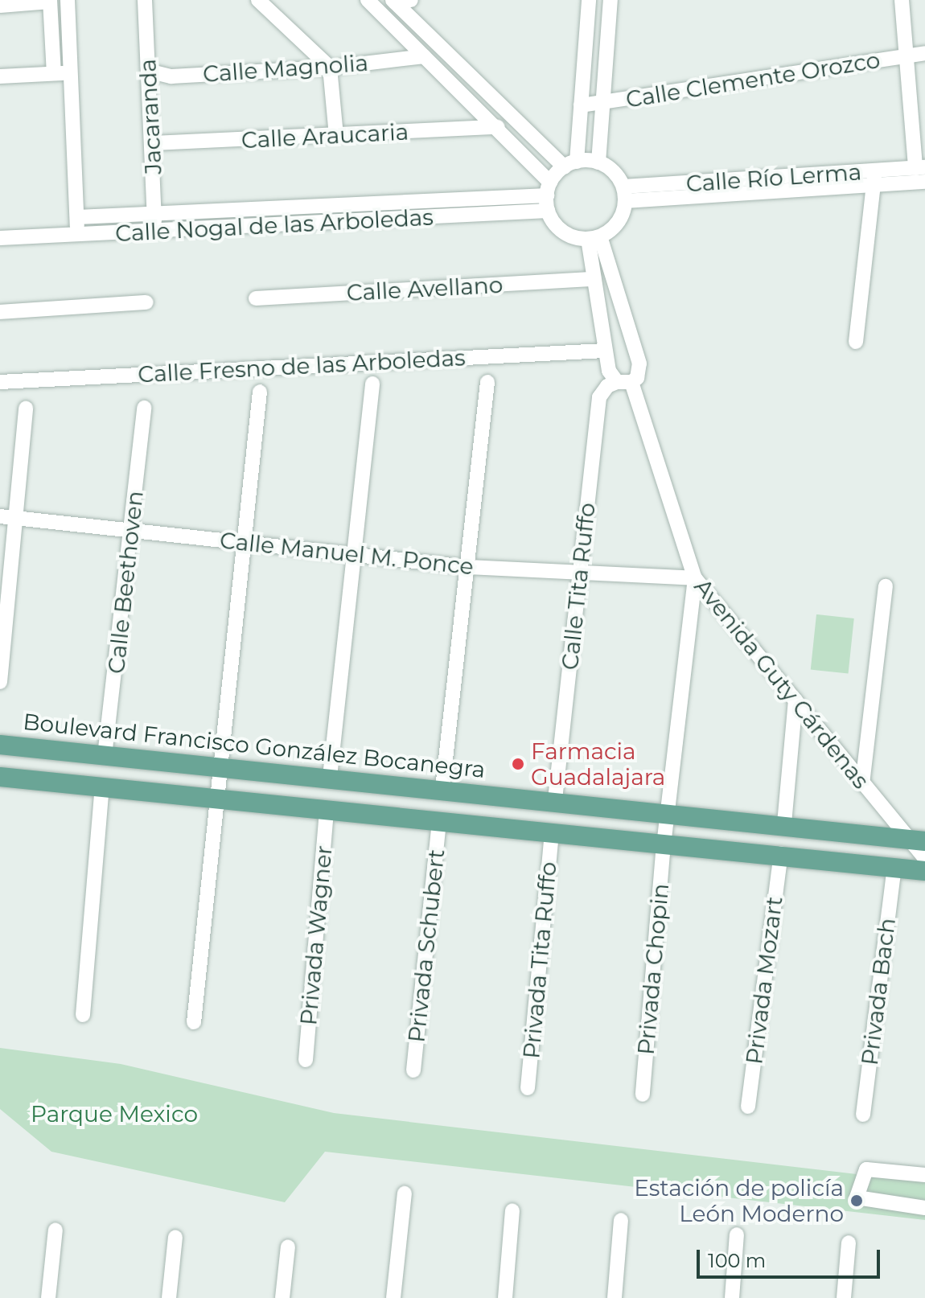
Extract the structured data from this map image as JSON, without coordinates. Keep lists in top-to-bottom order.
{
  "streets": {
    "main road": ["Boulevard Francisco González Bocanegra"],
    "street": [
      "Calle Magnolia",
      "Calle Clemente Orozco",
      "Jacaranda",
      "Calle Araucaria",
      "Calle Río Lerma",
      "Calle Nogal de las Arboledas",
      "Calle Avellano",
      "Calle Fresno de las Arboledas",
      "Calle Manuel M. Ponce",
      "Calle Beethoven",
      "Calle Tita Ruffo",
      "Avenida Guty Cárdenas",
      "Privada Wagner",
      "Privada Schubert",
      "Privada Tita Ruffo",
      "Privada Chopin",
      "Privada Mozart",
      "Privada Bach"
    ]
  },
  "crossings": [
    ["Calle Magnolia", "Jacaranda"],
    ["Jacaranda", "Calle Araucaria"],
    ["Jacaranda", "Calle Nogal de las Arboledas"],
    ["Calle Río Lerma", "Calle Nogal de las Arboledas"],
    ["Calle Río Lerma", "Avenida Guty Cárdenas"],
    ["Calle Nogal de las Arboledas", "Avenida Guty Cárdenas"],
    ["Calle Avellano", "Avenida Guty Cárdenas"],
    ["Calle Fresno de las Arboledas", "Avenida Guty Cárdenas"],
    ["Calle Manuel M. Ponce", "Calle Beethoven"],
    ["Calle Manuel M. Ponce", "Calle Tita Ruffo"],
    ["Calle Manuel M. Ponce", "Avenida Guty Cárdenas"],
    ["Calle Manuel M. Ponce", "Privada Chopin"],
    ["Calle Beethoven", "Boulevard Francisco González Bocanegra"],
    ["Calle Tita Ruffo", "Avenida Guty Cárdenas"],
    ["Calle Tita Ruffo", "Boulevard Francisco González Bocanegra"],
    ["Avenida Guty Cárdenas", "Boulevard Francisco González Bocanegra"],
    ["Avenida Guty Cárdenas", "Privada Chopin"],
    ["Boulevard Francisco González Bocanegra", "Privada Chopin"]
  ],
  "parks": ["Parque Mexico"],
  "places": ["Farmacia Guadalajara", "Estación de policía León Moderno"],
  "scale_bar": "100 m"
}
